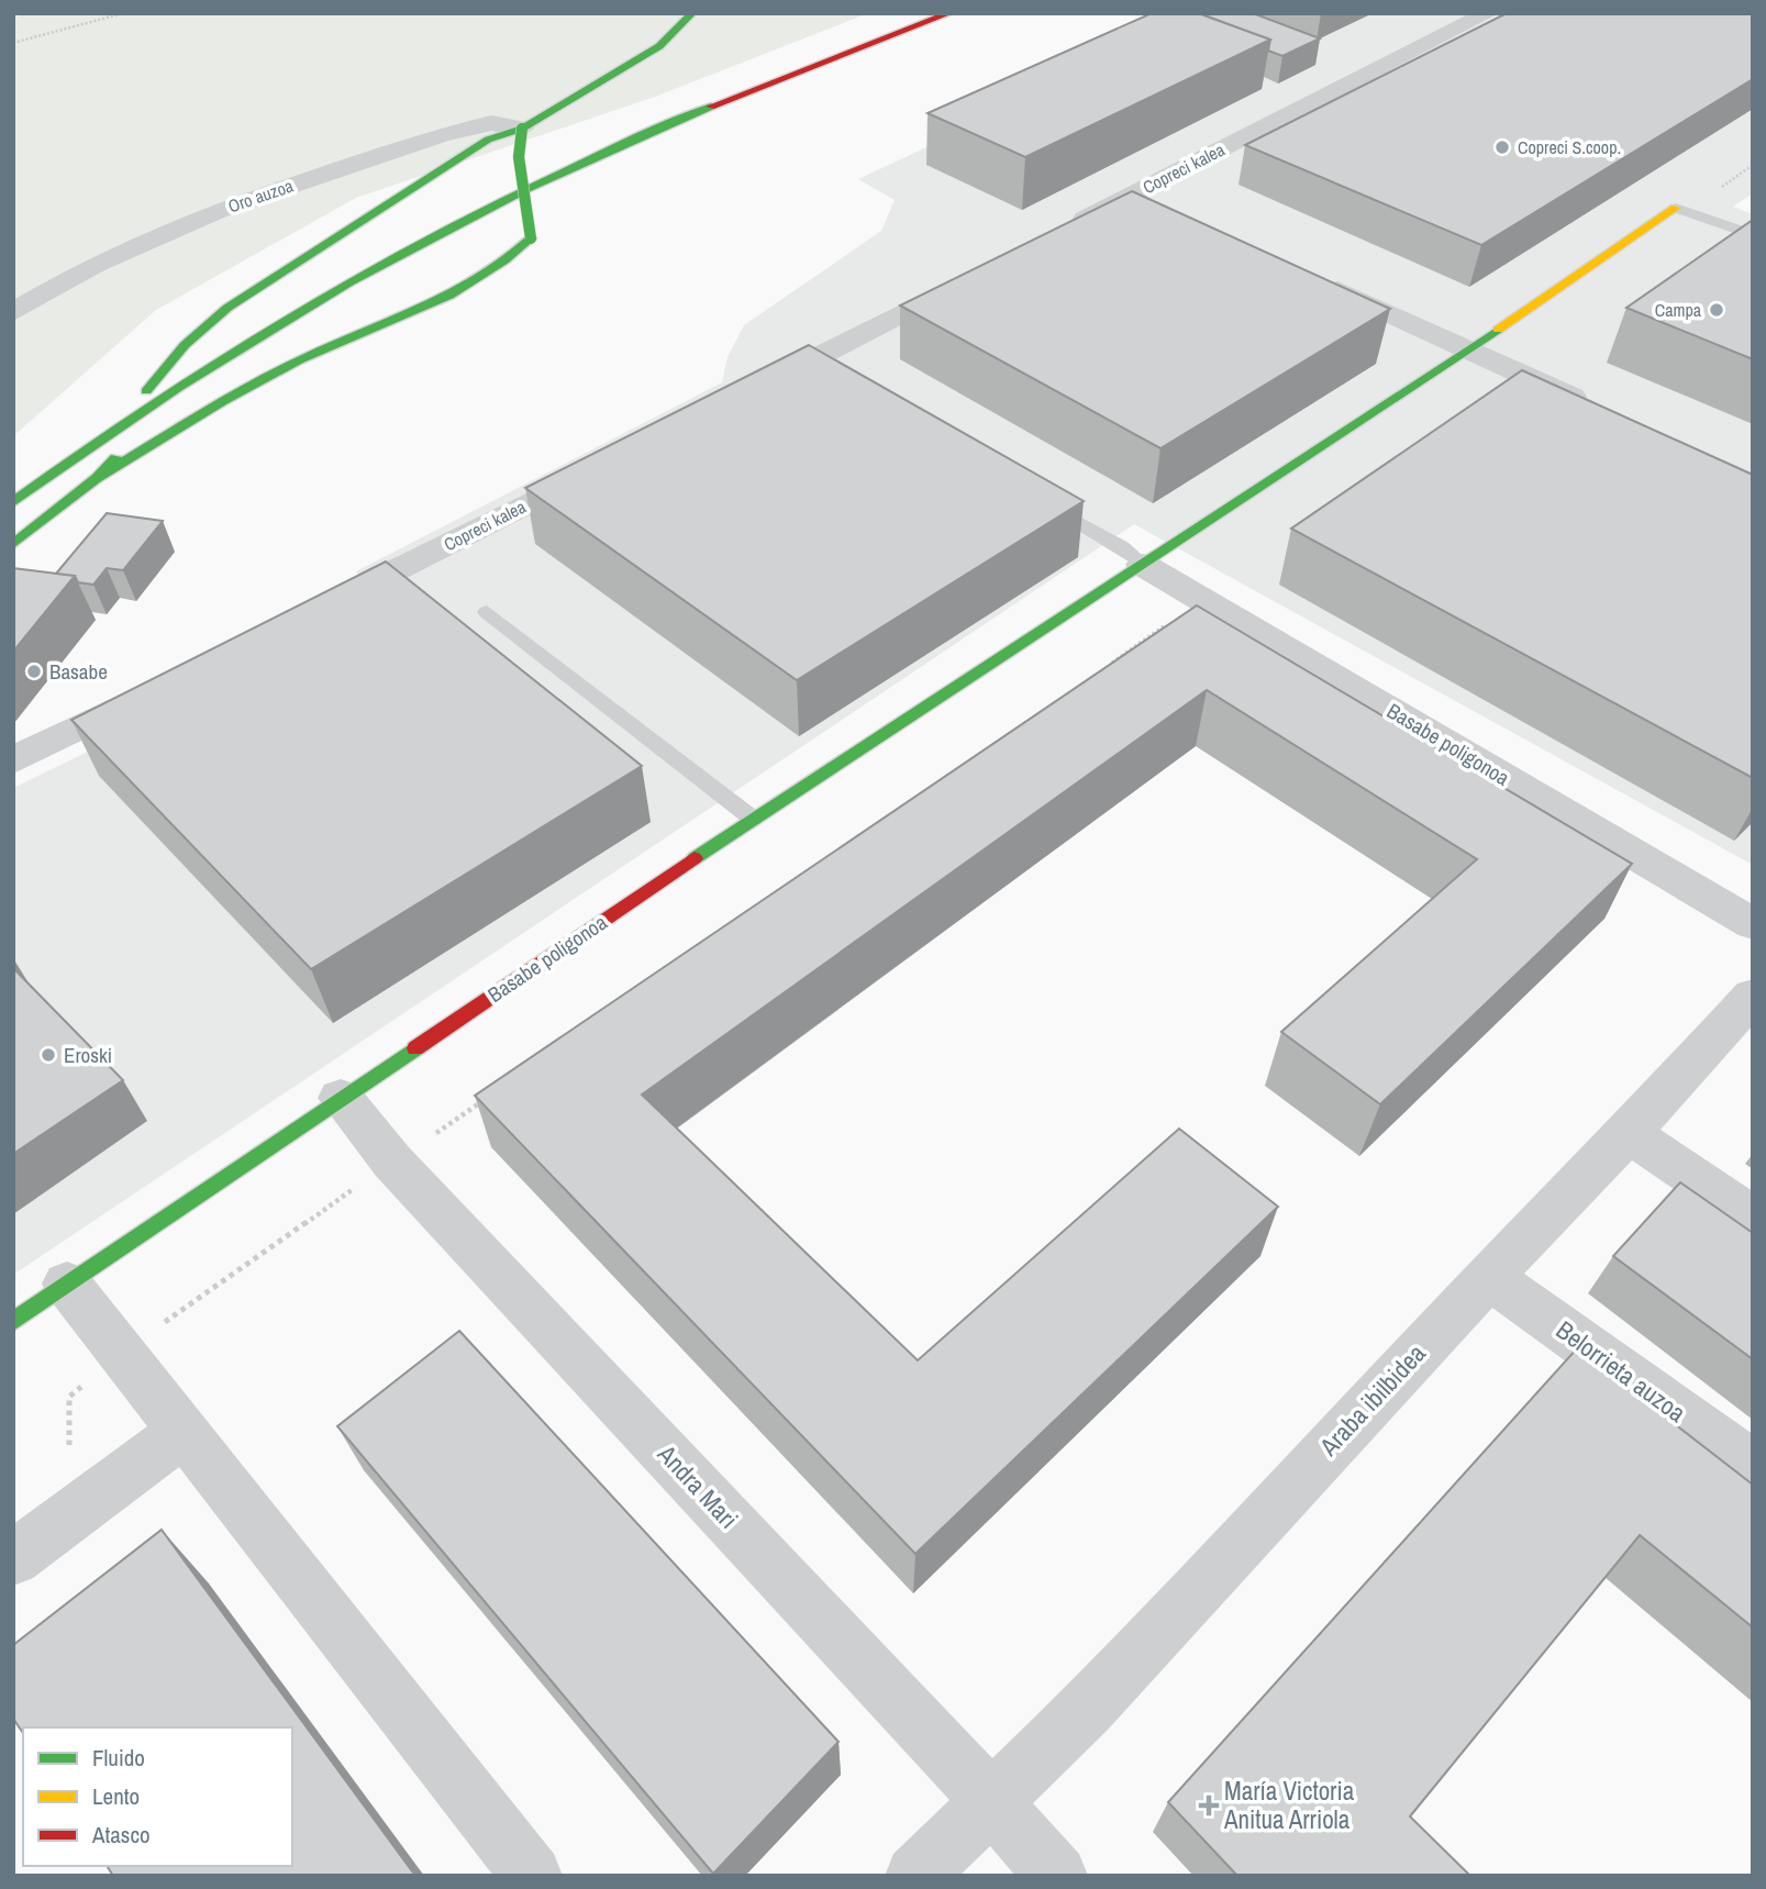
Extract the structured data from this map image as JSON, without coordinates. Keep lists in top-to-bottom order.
{
  "streets": {
    "main road": ["Basabe poligonoa"],
    "street": [
      "Copreci kalea",
      "Oro auzoa",
      "Belorrieta auzoa",
      "Araba ibilbidea",
      "Andra Mari"
    ]
  },
  "crossings": [
    ["Basabe poligonoa", "Andra Mari"],
    ["Belorrieta auzoa", "Araba ibilbidea"],
    ["Araba ibilbidea", "Andra Mari"]
  ],
  "places": {
    "other": [
      "Copreci S.coop.",
      "Campa",
      "Basabe",
      "Eroski"
    ],
    "health": ["María Victoria Anitua Arriola"]
  },
  "legend": ["Fluido", "Lento", "Atasco"]
}
